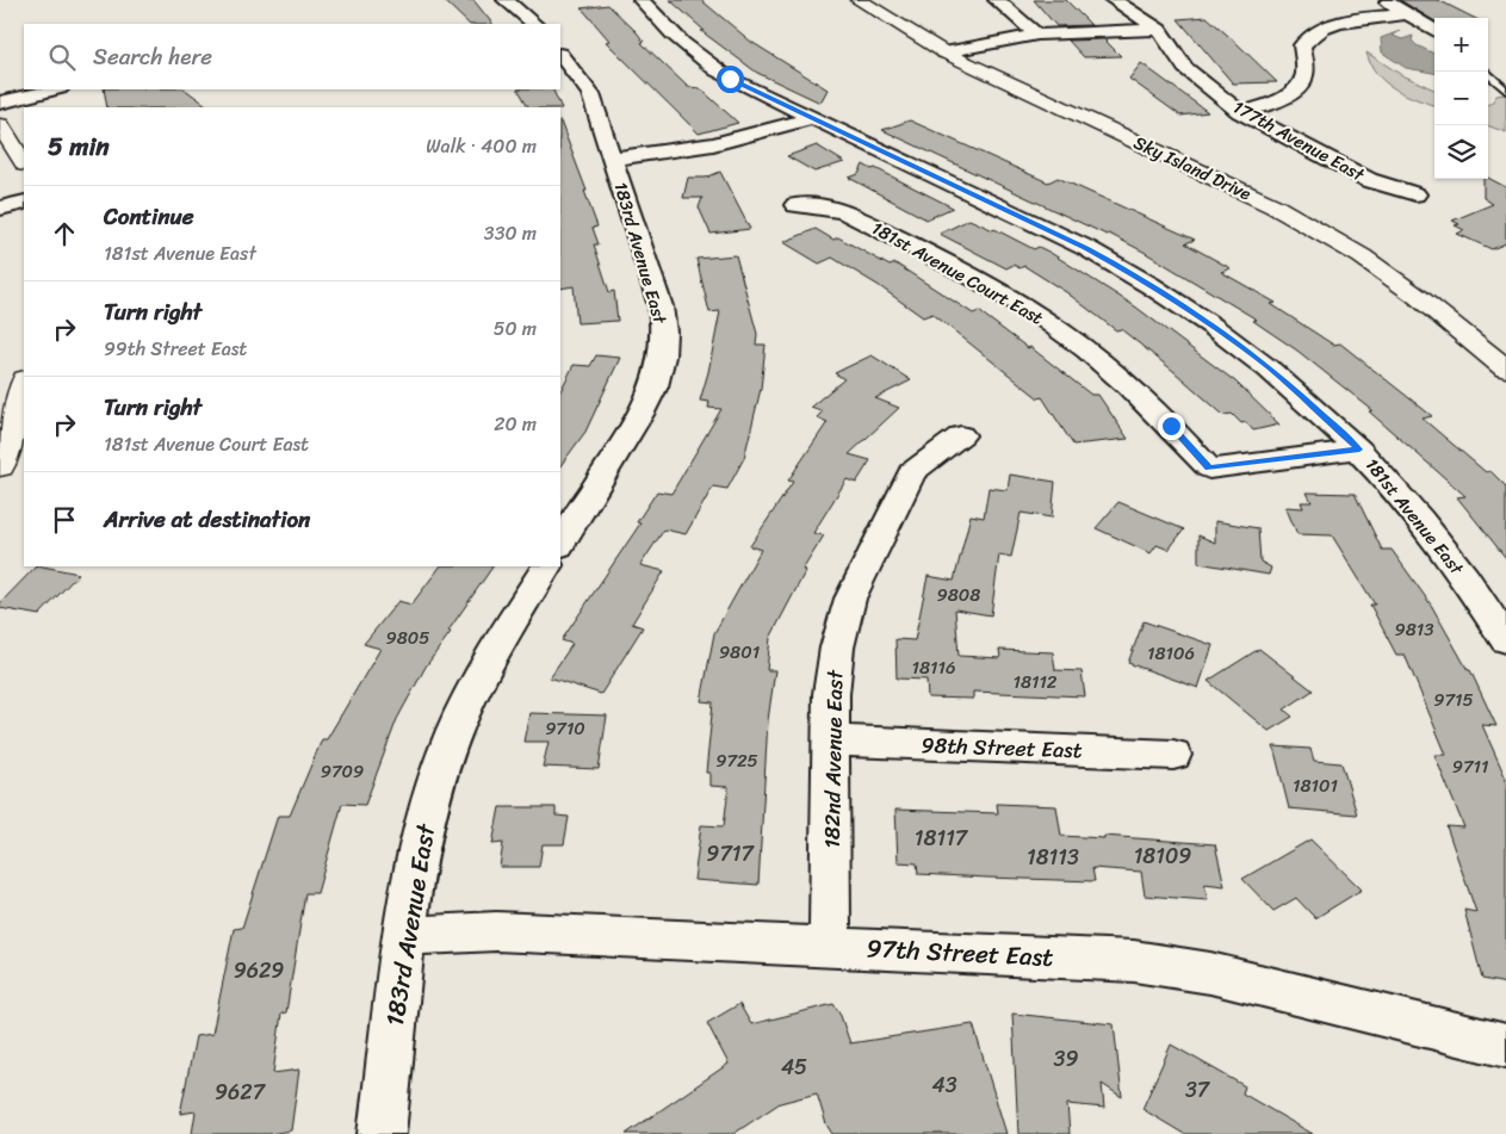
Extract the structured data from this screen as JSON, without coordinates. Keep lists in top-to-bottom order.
{
  "streets": {
    "street": [
      "177th Avenue East",
      "Sky Island Drive",
      "183rd Avenue East",
      "181st Avenue Court East",
      "181st Avenue East",
      "98th Street East",
      "182nd Avenue East",
      "97th Street East"
    ]
  },
  "crossings": [
    ["183rd Avenue East", "97th Street East"],
    ["181st Avenue Court East", "181st Avenue East"],
    ["98th Street East", "182nd Avenue East"],
    ["182nd Avenue East", "97th Street East"]
  ],
  "house_numbers": [
    "9808",
    "9813",
    "9805",
    "9801",
    "18106",
    "18116",
    "18112",
    "9715",
    "9710",
    "9725",
    "9711",
    "9709",
    "18101",
    "18117",
    "9717",
    "18109",
    "18113",
    "9629",
    "39",
    "45",
    "43",
    "37",
    "9627"
  ],
  "page": {
    "map_buttons": ["+", "−"],
    "search": "Search here",
    "heading": ["5 min", "Walk · 400 m"],
    "list": [
      ["Continue", "181st Avenue East", "330 m"],
      ["Turn right", "99th Street East", "50 m"],
      ["Turn right", "181st Avenue Court East", "20 m"],
      "Arrive at destination"
    ]
  }
}
